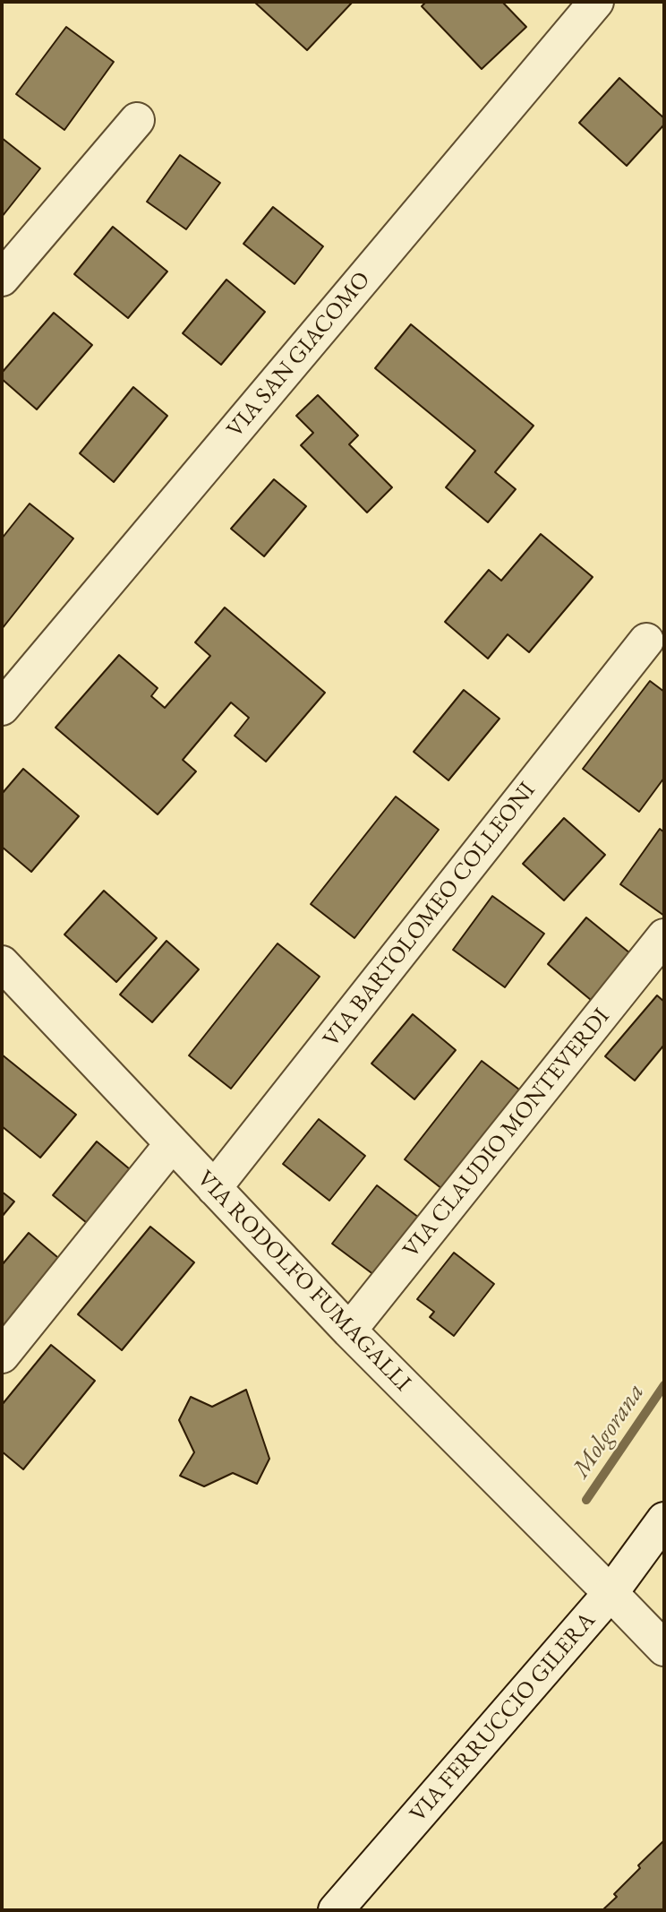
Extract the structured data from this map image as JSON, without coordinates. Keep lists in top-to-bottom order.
{
  "streets": {
    "street": [
      "VIA SAN GIACOMO",
      "VIA BARTOLOMEO COLLEONI",
      "VIA CLAUDIO MONTEVERDI",
      "VIA RODOLFO FUMAGALLI",
      "VIA FERRUCCIO GILERA"
    ]
  },
  "crossings": [
    ["VIA BARTOLOMEO COLLEONI", "VIA RODOLFO FUMAGALLI"],
    ["VIA CLAUDIO MONTEVERDI", "VIA RODOLFO FUMAGALLI"],
    ["VIA RODOLFO FUMAGALLI", "VIA FERRUCCIO GILERA"]
  ],
  "water": ["Molgorana"]
}
